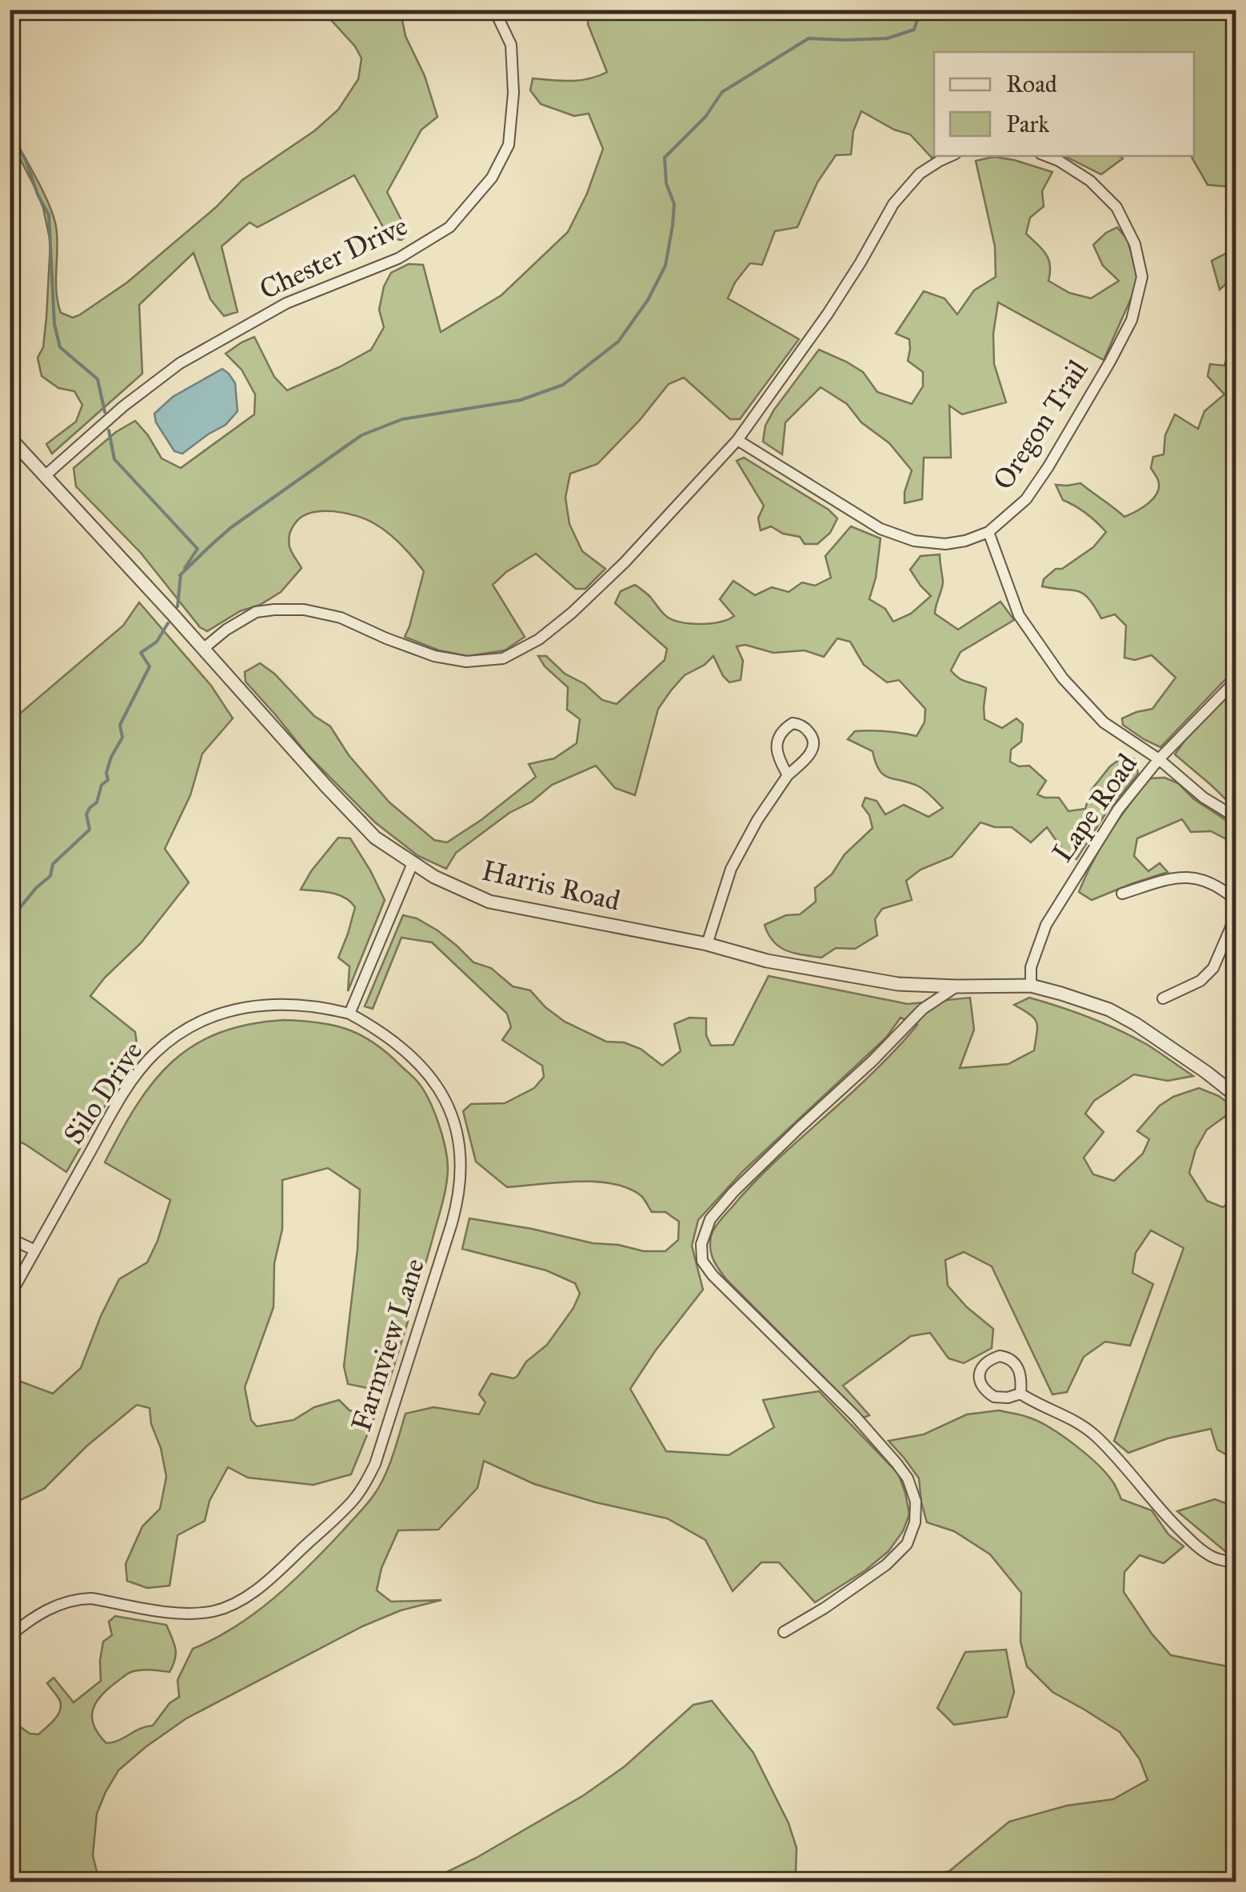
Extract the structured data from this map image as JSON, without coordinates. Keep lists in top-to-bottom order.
{
  "streets": {
    "street": [
      "Chester Drive",
      "Oregon Trail",
      "Lape Road",
      "Harris Road",
      "Silo Drive",
      "Farmview Lane"
    ]
  },
  "crossings": [
    ["Chester Drive", "Harris Road"],
    ["Lape Road", "Harris Road"],
    ["Silo Drive", "Farmview Lane"]
  ],
  "legend": ["Road", "Park"]
}
